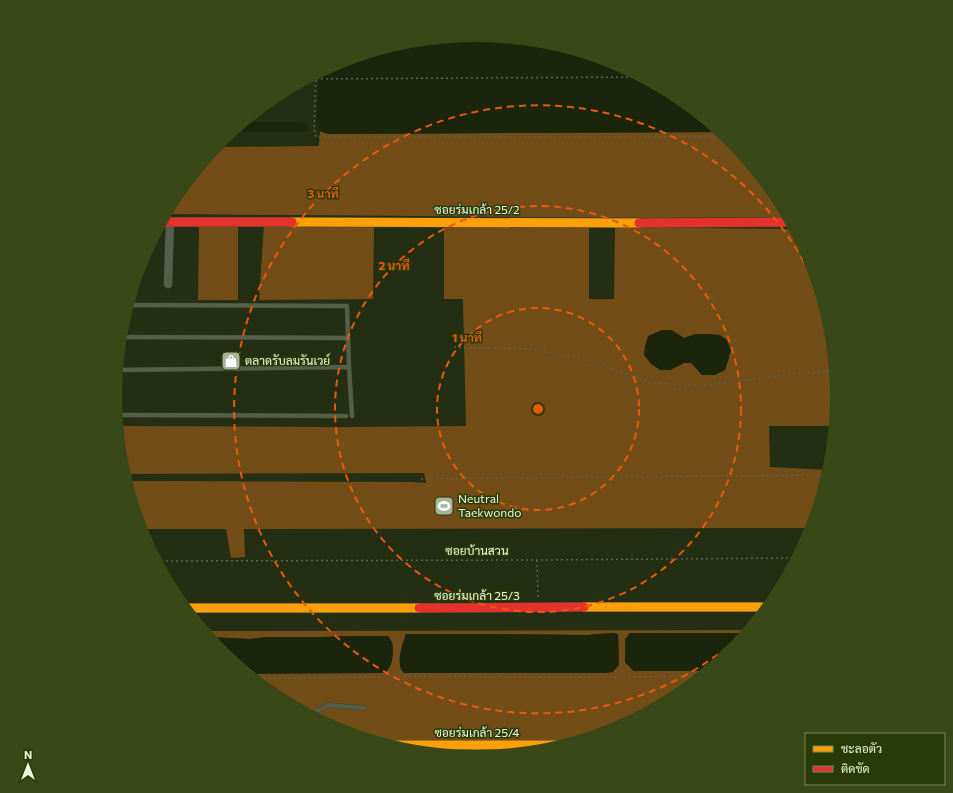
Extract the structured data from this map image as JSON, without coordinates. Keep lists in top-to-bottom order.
{
  "streets": {
    "street": ["ซอยร่มเกล้า 25/2", "ซอยร่มเกล้า 25/3", "ซอยร่มเกล้า 25/4"],
    "path": ["ซอยบ้านสวน"]
  },
  "places": {
    "shop": ["ตลาดรับลมรันเวย์"],
    "sports": ["Neutral Taekwondo"]
  },
  "legend": ["ชะลอตัว", "ติดขัด"],
  "north": "top",
  "rings": ["3 นาที", "2 นาที", "1 นาที"]
}
